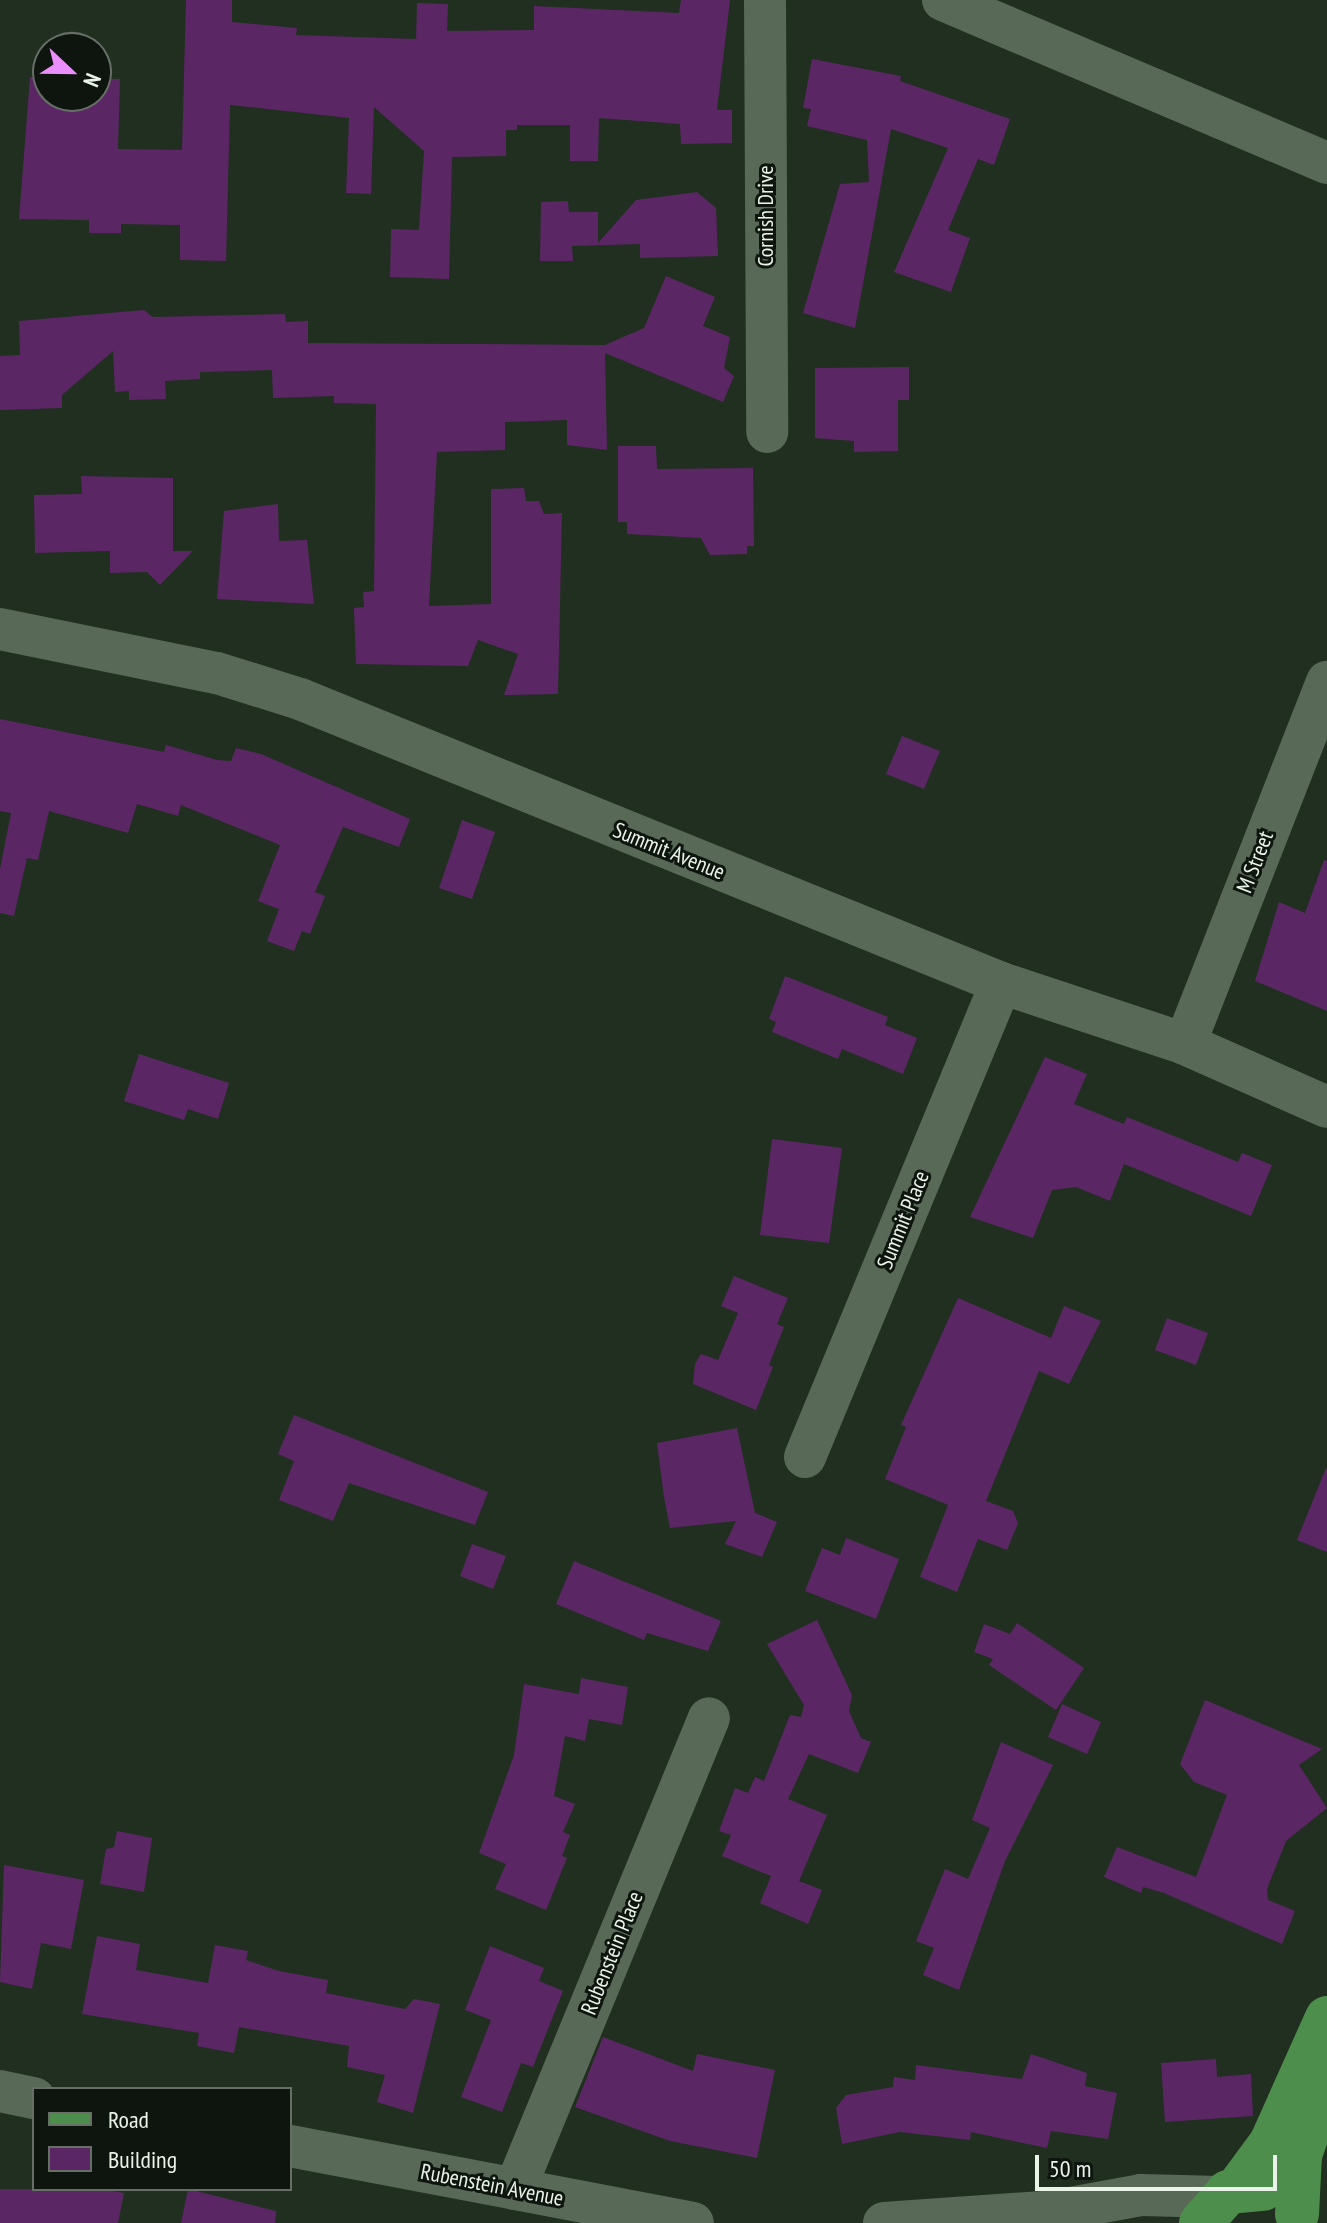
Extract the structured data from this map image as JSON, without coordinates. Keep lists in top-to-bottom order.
{
  "streets": {
    "street": [
      "Cornish Drive",
      "Summit Avenue",
      "M Street",
      "Summit Place",
      "Rubenstein Place",
      "Rubenstein Avenue"
    ]
  },
  "crossings": [
    ["Summit Avenue", "M Street"],
    ["Summit Avenue", "Summit Place"],
    ["Rubenstein Place", "Rubenstein Avenue"]
  ],
  "legend": ["Road", "Building"],
  "scale_bar": "50 m",
  "north": "right"
}
